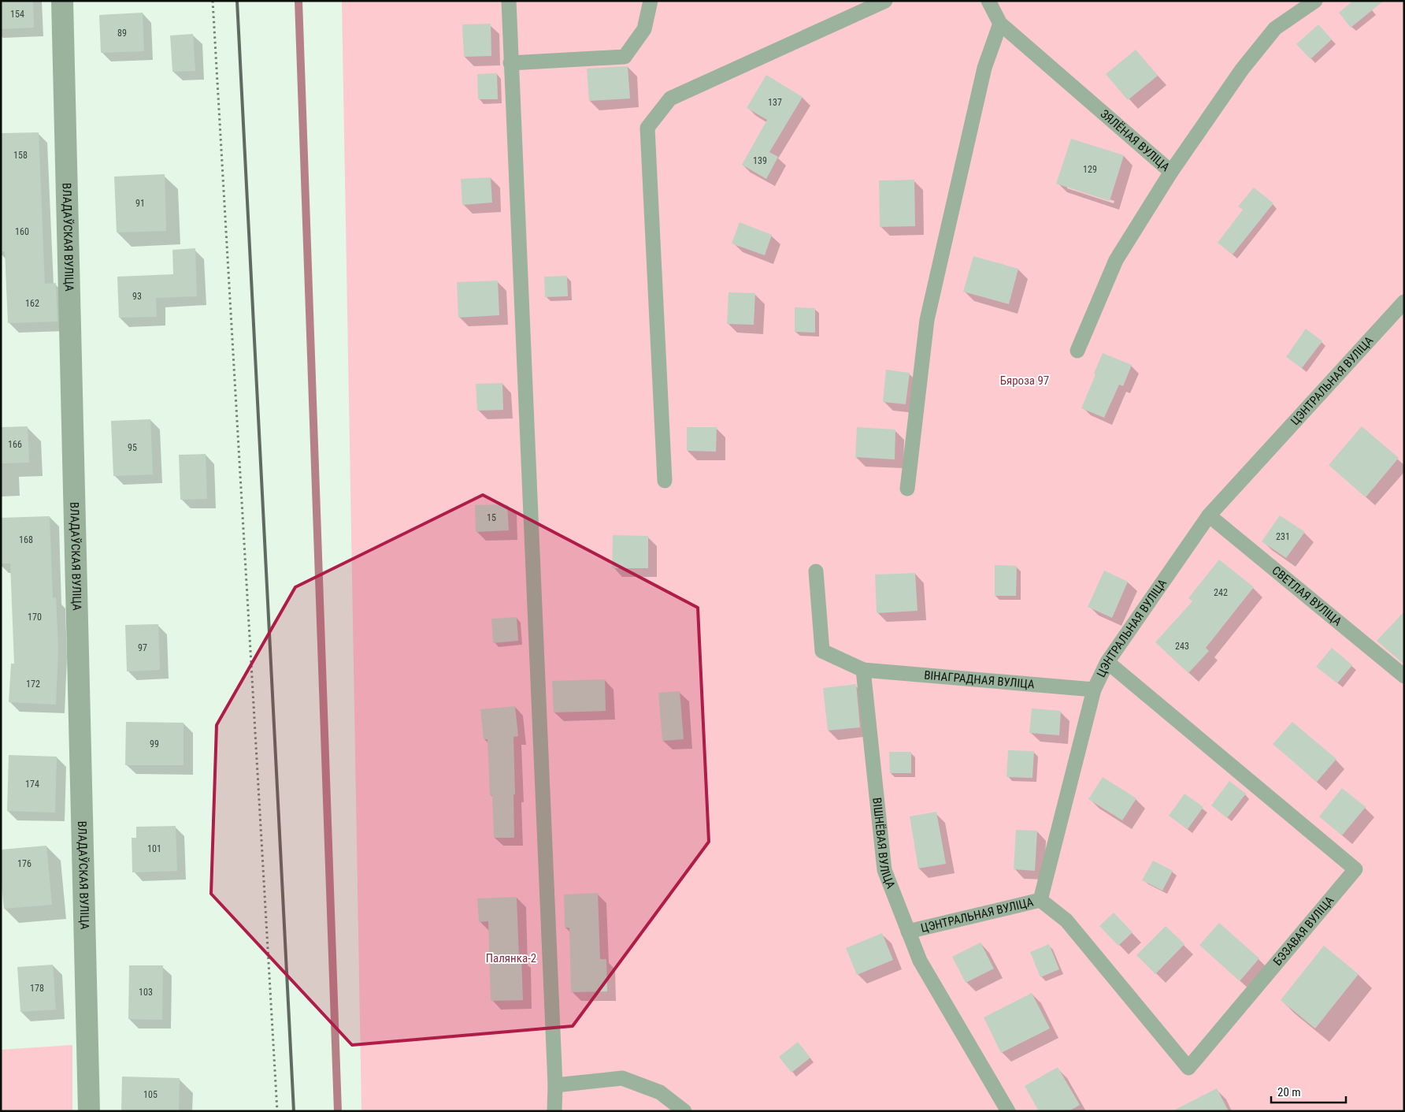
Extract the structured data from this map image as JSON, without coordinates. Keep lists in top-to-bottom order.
{
  "streets": {
    "street": ["ВЛАДАЎСКАЯ ВУЛІЦА"],
    "lane": [
      "ЗЯЛЁНАЯ ВУЛІЦА",
      "ЦЭНТРАЛЬНАЯ ВУЛІЦА",
      "СВЕТЛАЯ ВУЛІЦА",
      "ВІНАГРАДНАЯ ВУЛІЦА",
      "ВІШНЁВАЯ ВУЛІЦА",
      "БЭЗАВАЯ ВУЛІЦА"
    ]
  },
  "crossings": [
    ["ЦЭНТРАЛЬНАЯ ВУЛІЦА", "СВЕТЛАЯ ВУЛІЦА"],
    ["ЦЭНТРАЛЬНАЯ ВУЛІЦА", "ВІНАГРАДНАЯ ВУЛІЦА"],
    ["ЦЭНТРАЛЬНАЯ ВУЛІЦА", "ВІШНЁВАЯ ВУЛІЦА"],
    ["ЦЭНТРАЛЬНАЯ ВУЛІЦА", "БЭЗАВАЯ ВУЛІЦА"],
    ["ВІНАГРАДНАЯ ВУЛІЦА", "ВІШНЁВАЯ ВУЛІЦА"]
  ],
  "parks": ["Бяроза 97", "Палянка-2"],
  "house_numbers": [
    "154",
    "89",
    "137",
    "158",
    "139",
    "129",
    "91",
    "160",
    "93",
    "162",
    "166",
    "95",
    "15",
    "231",
    "168",
    "242",
    "170",
    "243",
    "97",
    "172",
    "99",
    "174",
    "101",
    "176",
    "178",
    "103",
    "105"
  ],
  "scale_bar": "20 m"
}
